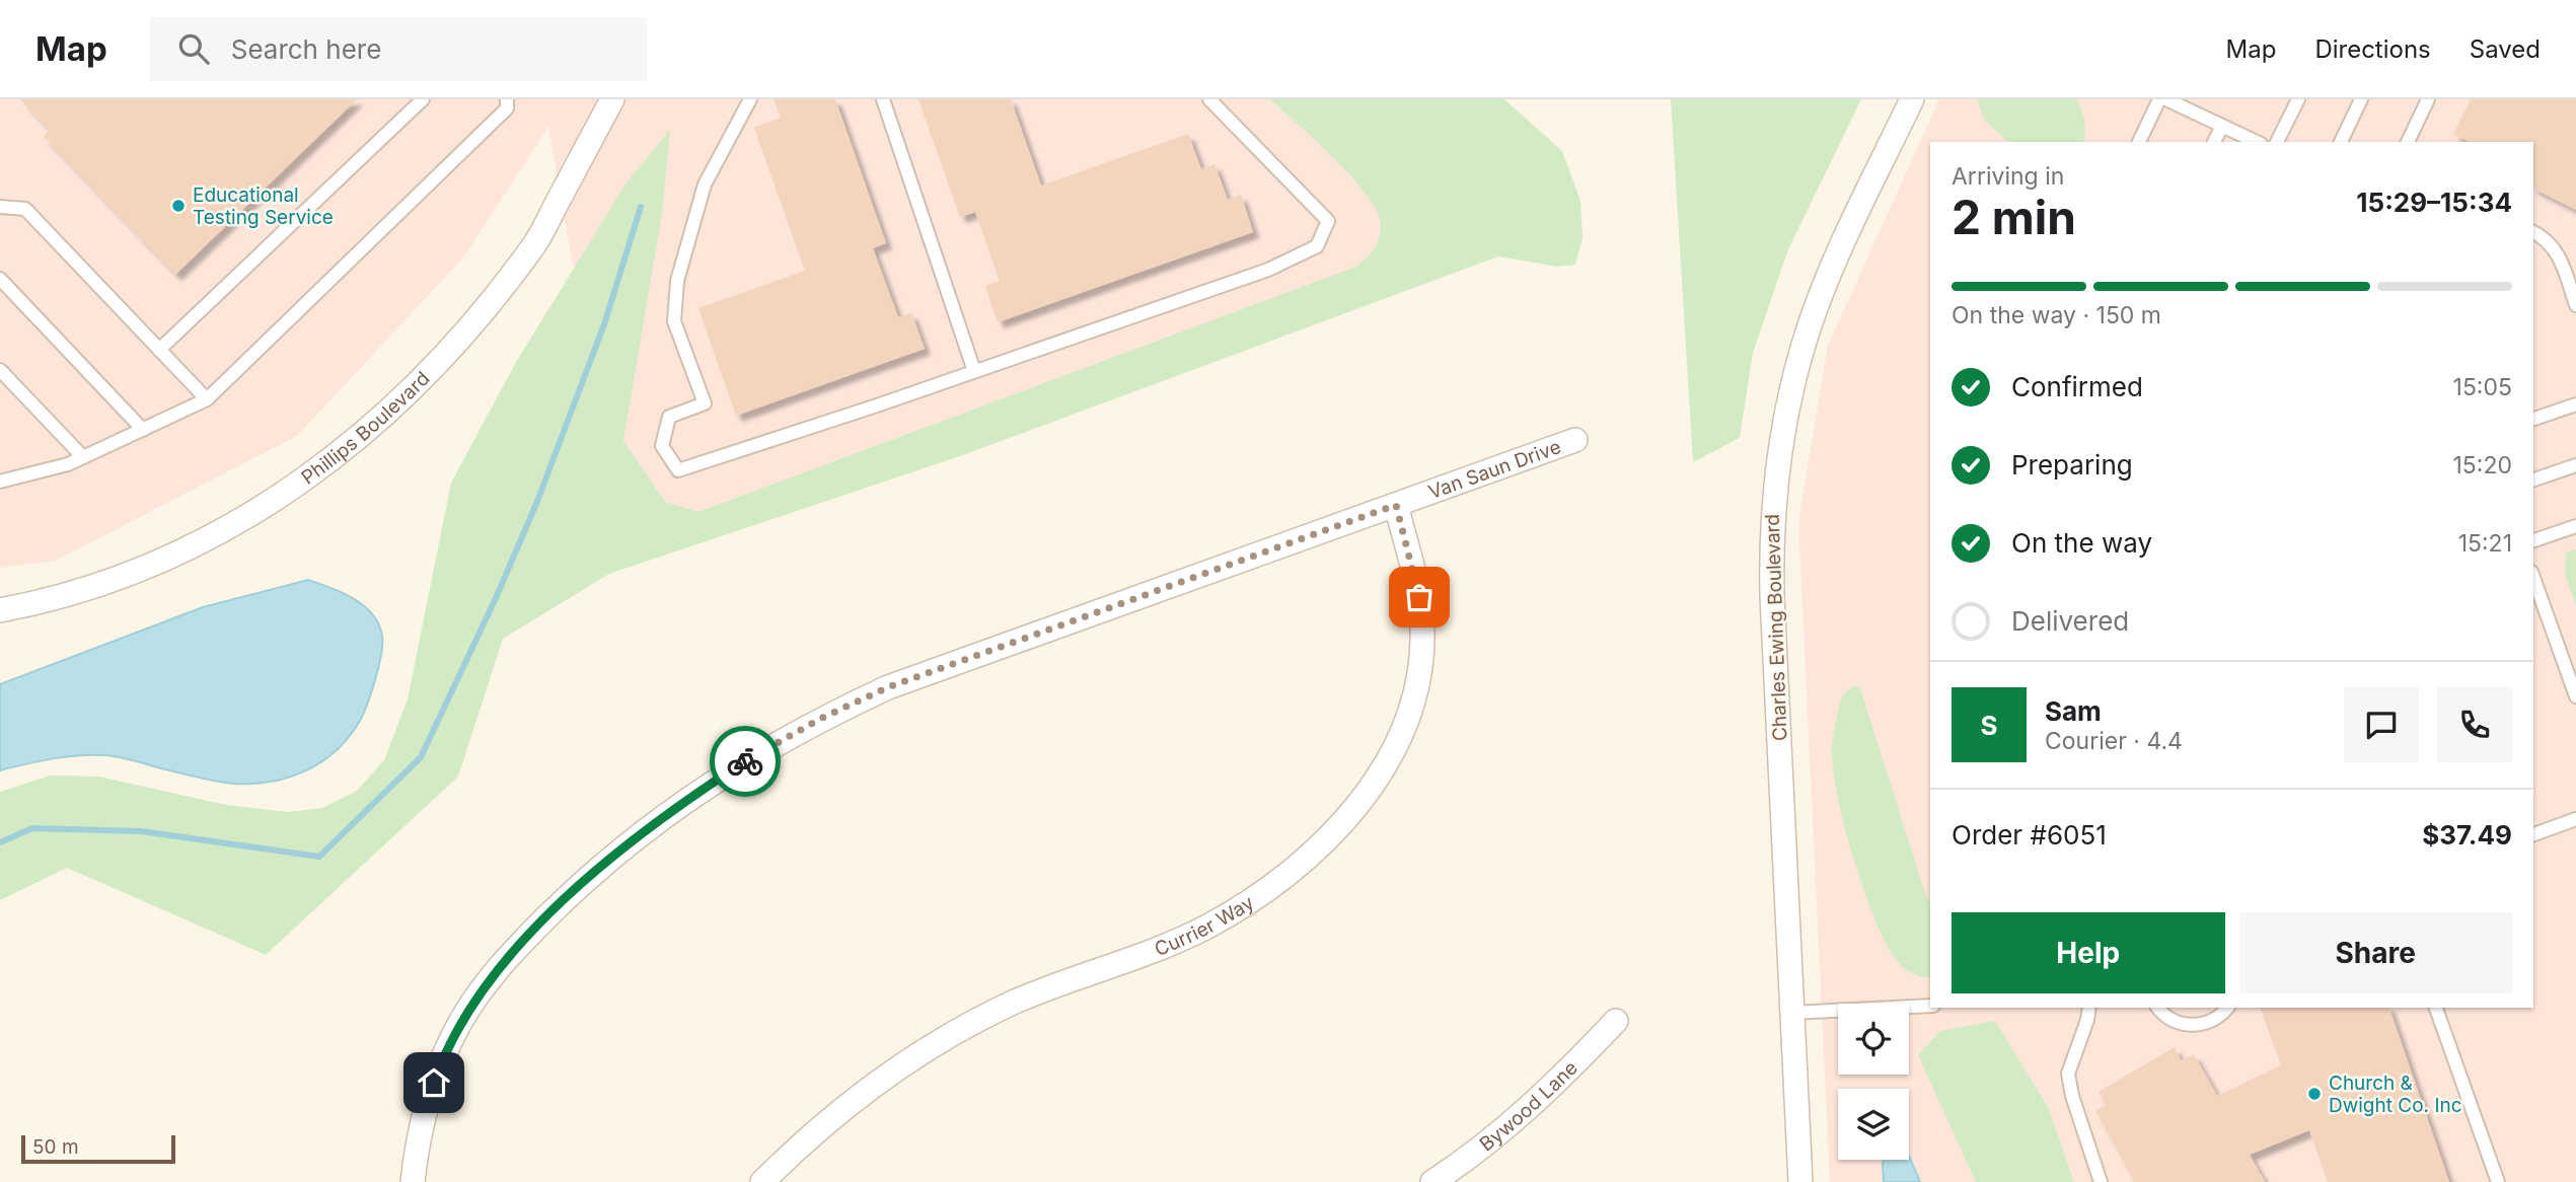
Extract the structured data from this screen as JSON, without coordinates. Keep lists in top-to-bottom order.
{
  "streets": {
    "street": [
      "Phillips Boulevard",
      "Van Saun Drive",
      "Charles Ewing Boulevard",
      "Currier Way",
      "Bywood Lane"
    ]
  },
  "crossings": [
    ["Van Saun Drive", "Currier Way"]
  ],
  "places": ["Educational Testing Service", "Church & Dwight Co. Inc"],
  "scale_bar": "50 m",
  "page": {
    "header": "Map",
    "search": "Search here",
    "nav": ["Map", "Directions", "Saved"],
    "heading": ["2 min", "Arriving in", "15:29–15:34"],
    "panel": [
      "Sam",
      "Courier · 4.4",
      "Order #6051",
      "$37.49"
    ],
    "bar": "On the way · 150 m",
    "list": [
      ["Confirmed", "15:05"],
      ["Preparing", "15:20"],
      ["On the way", "15:21"],
      "Delivered"
    ],
    "round": "S",
    "buttons": ["Help", "Share"],
    "scale": "50 m"
  }
}
